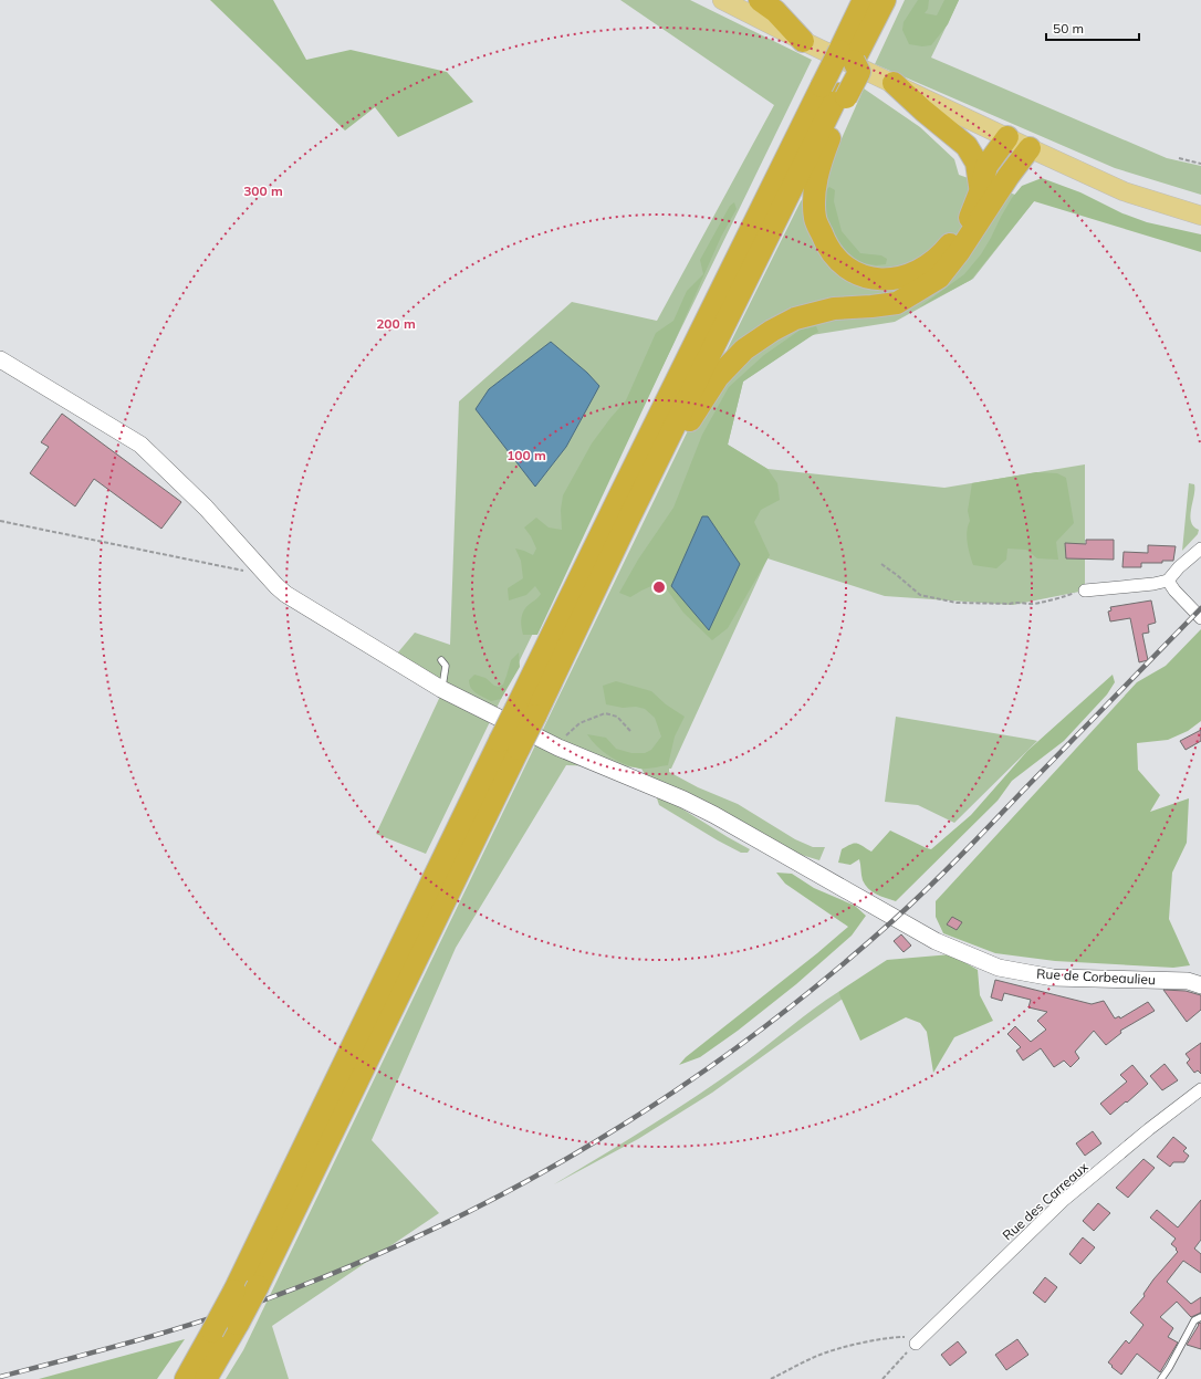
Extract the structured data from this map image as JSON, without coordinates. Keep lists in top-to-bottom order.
{
  "streets": {
    "street": ["Rue de Corbeaulieu", "Rue des Carreaux"]
  },
  "scale_bar": "50 m",
  "rings": ["300 m", "200 m", "100 m"]
}
